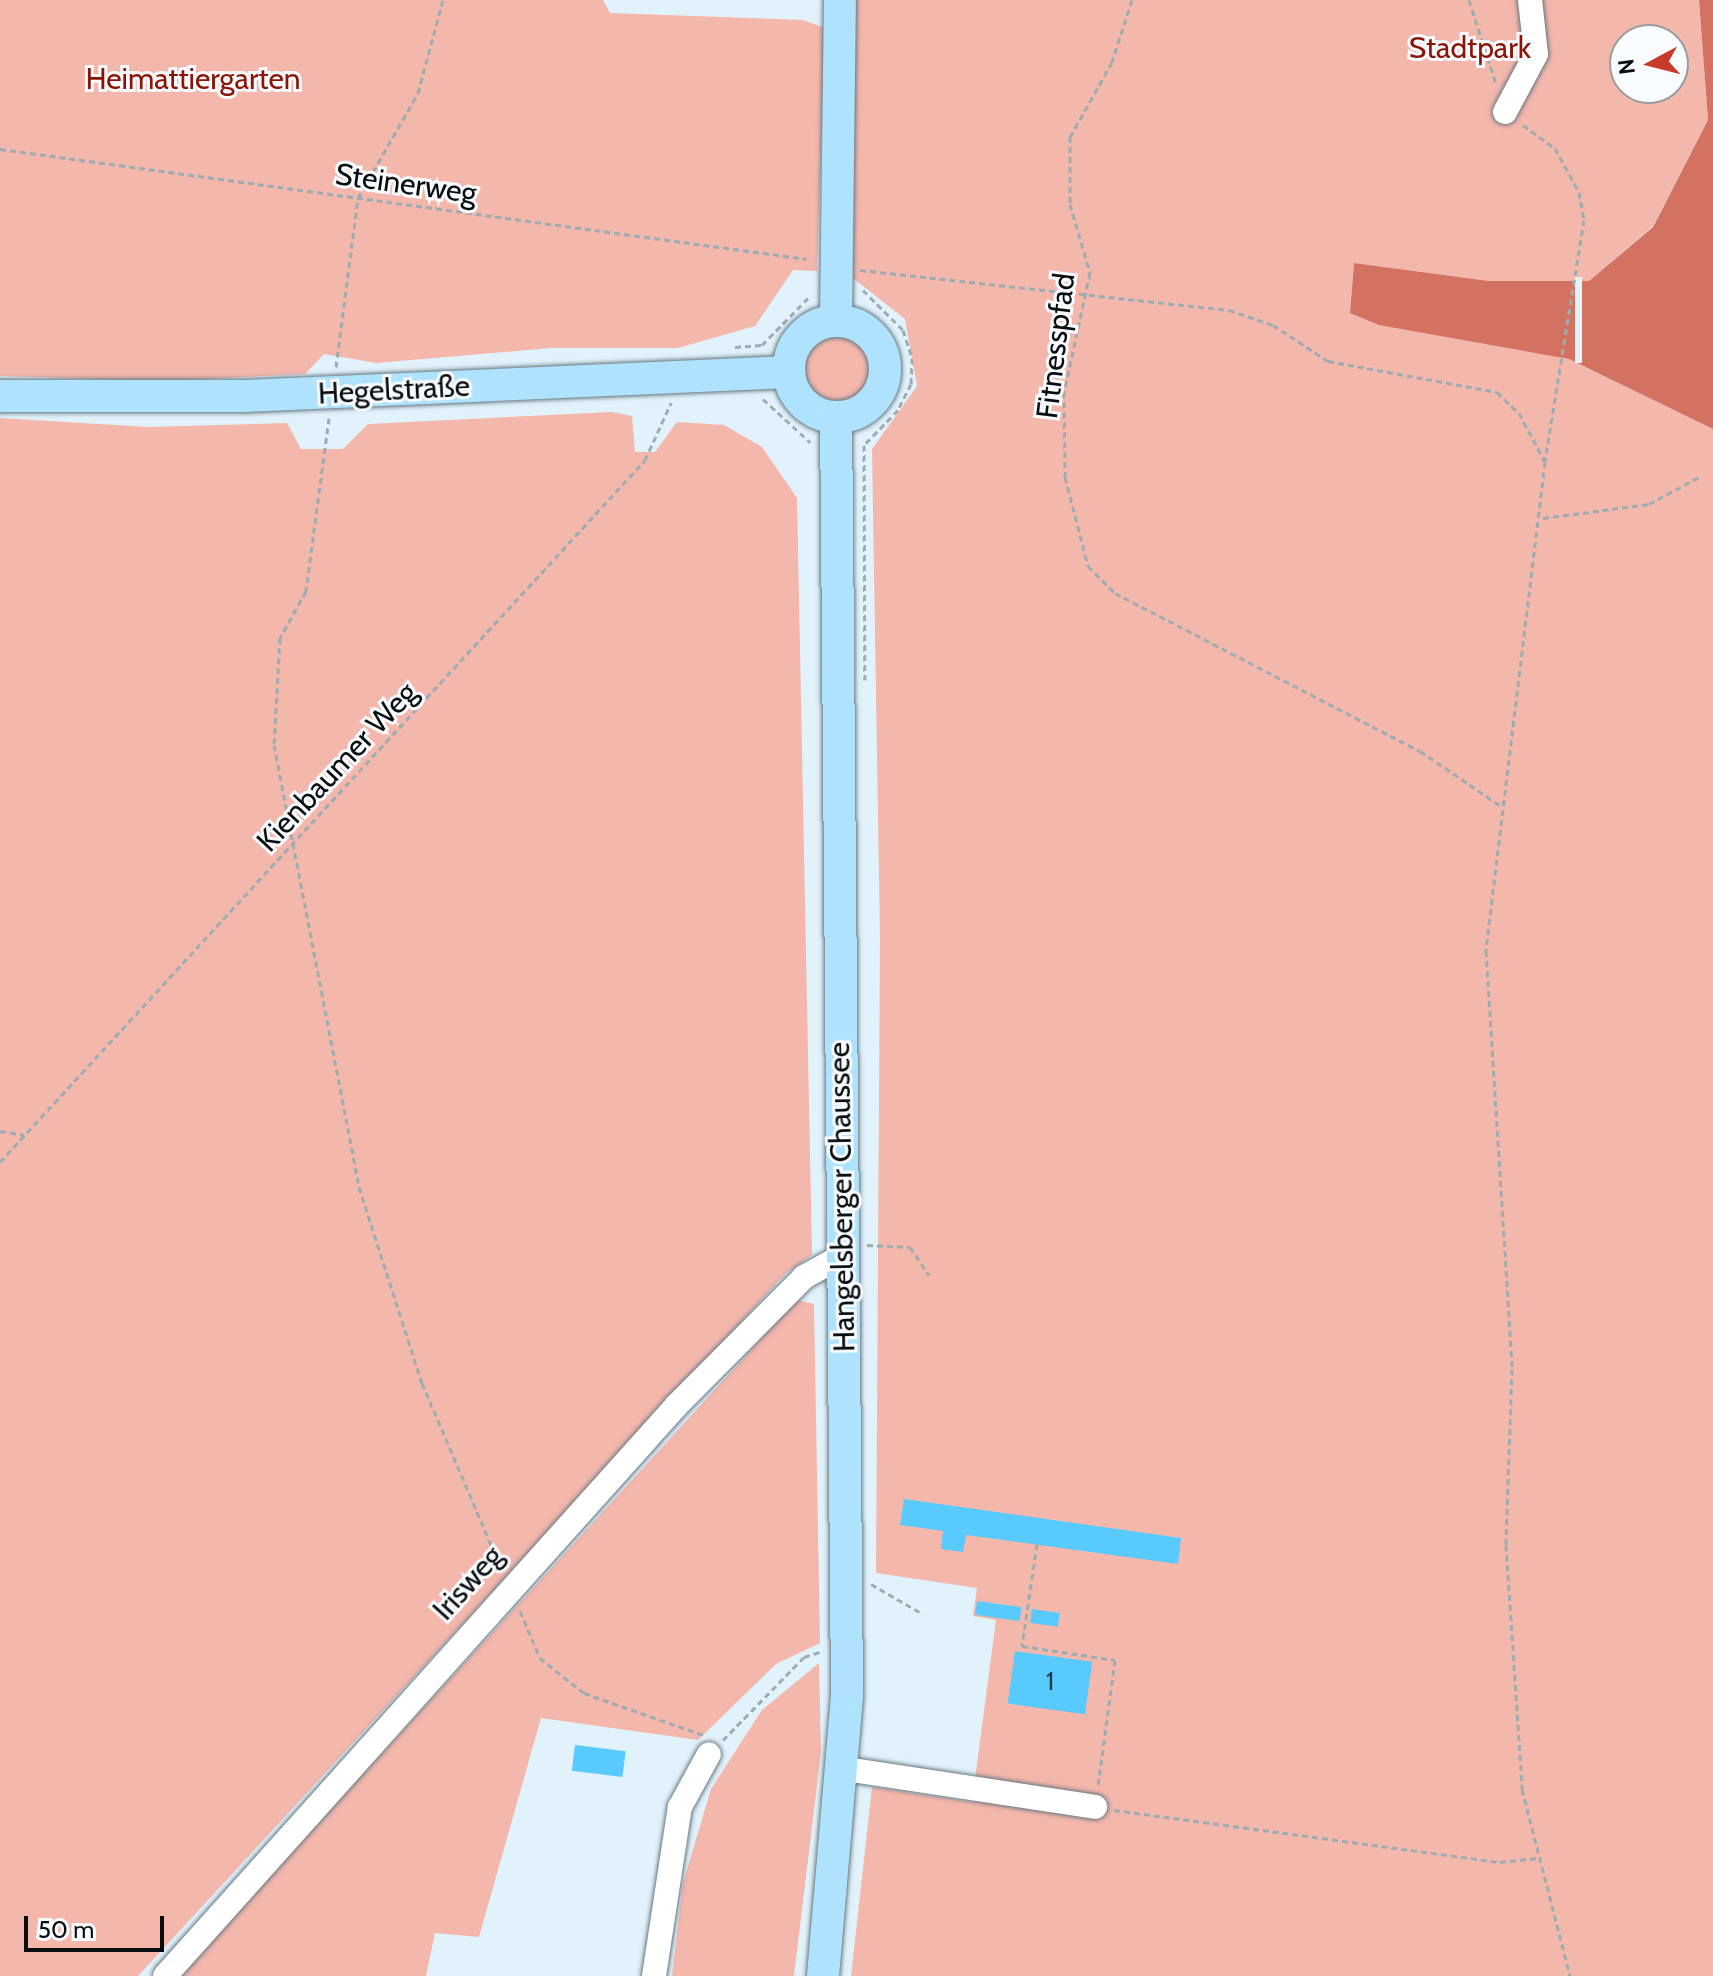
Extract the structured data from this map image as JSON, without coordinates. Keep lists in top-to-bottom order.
{
  "streets": {
    "main road": ["Hegelstraße", "Hangelsberger Chaussee"],
    "street": ["Irisweg"],
    "path": ["Steinerweg", "Fitnesspfad", "Kienbaumer Weg"]
  },
  "crossings": [
    ["Hegelstraße", "Kienbaumer Weg"],
    ["Hangelsberger Chaussee", "Irisweg"]
  ],
  "parks": ["Stadtpark", "Heimattiergarten"],
  "house_numbers": ["1"],
  "scale_bar": "50 m",
  "north": "left"
}
